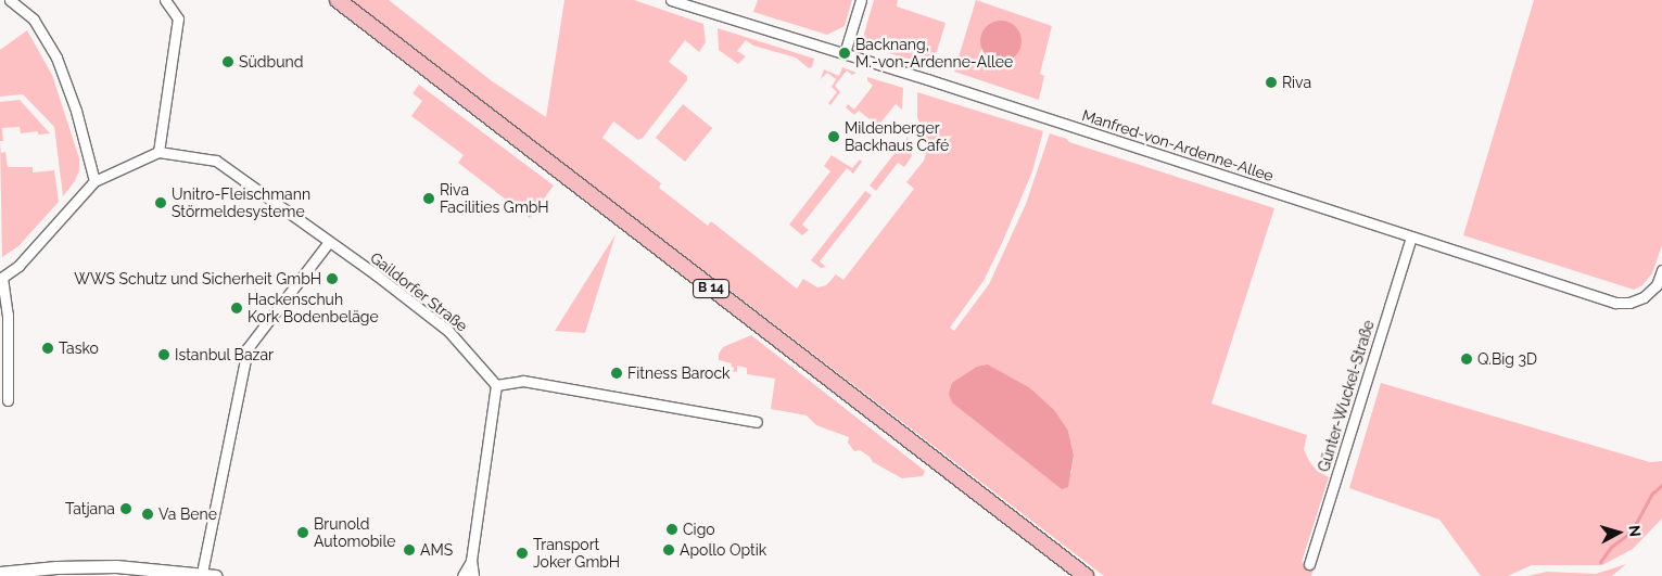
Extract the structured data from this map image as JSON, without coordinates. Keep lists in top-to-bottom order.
{
  "streets": {
    "main road": ["B 14"],
    "street": ["Manfred-von-Ardenne-Allee", "Gaildorfer Straße", "Günter-Wuckel-Straße"]
  },
  "crossings": [
    ["Manfred-von-Ardenne-Allee", "Günter-Wuckel-Straße"]
  ],
  "places": [
    "Backnang, M.-von-Ardenne-Allee",
    "Südbund",
    "Riva",
    "Mildenberger Backhaus Café",
    "Riva Facilities GmbH",
    "Unitro-Fleischmann Störmeldesysteme",
    "WWS Schutz und Sicherheit GmbH",
    "Hackenschuh Kork Bodenbeläge",
    "Tasko",
    "Istanbul Bazar",
    "Q.Big 3D",
    "Fitness Barock",
    "Tatjana",
    "Va Bene",
    "Cigo",
    "Brunold Automobile",
    "AMS",
    "Apollo Optik",
    "Transport Joker GmbH"
  ],
  "north": "right"
}
